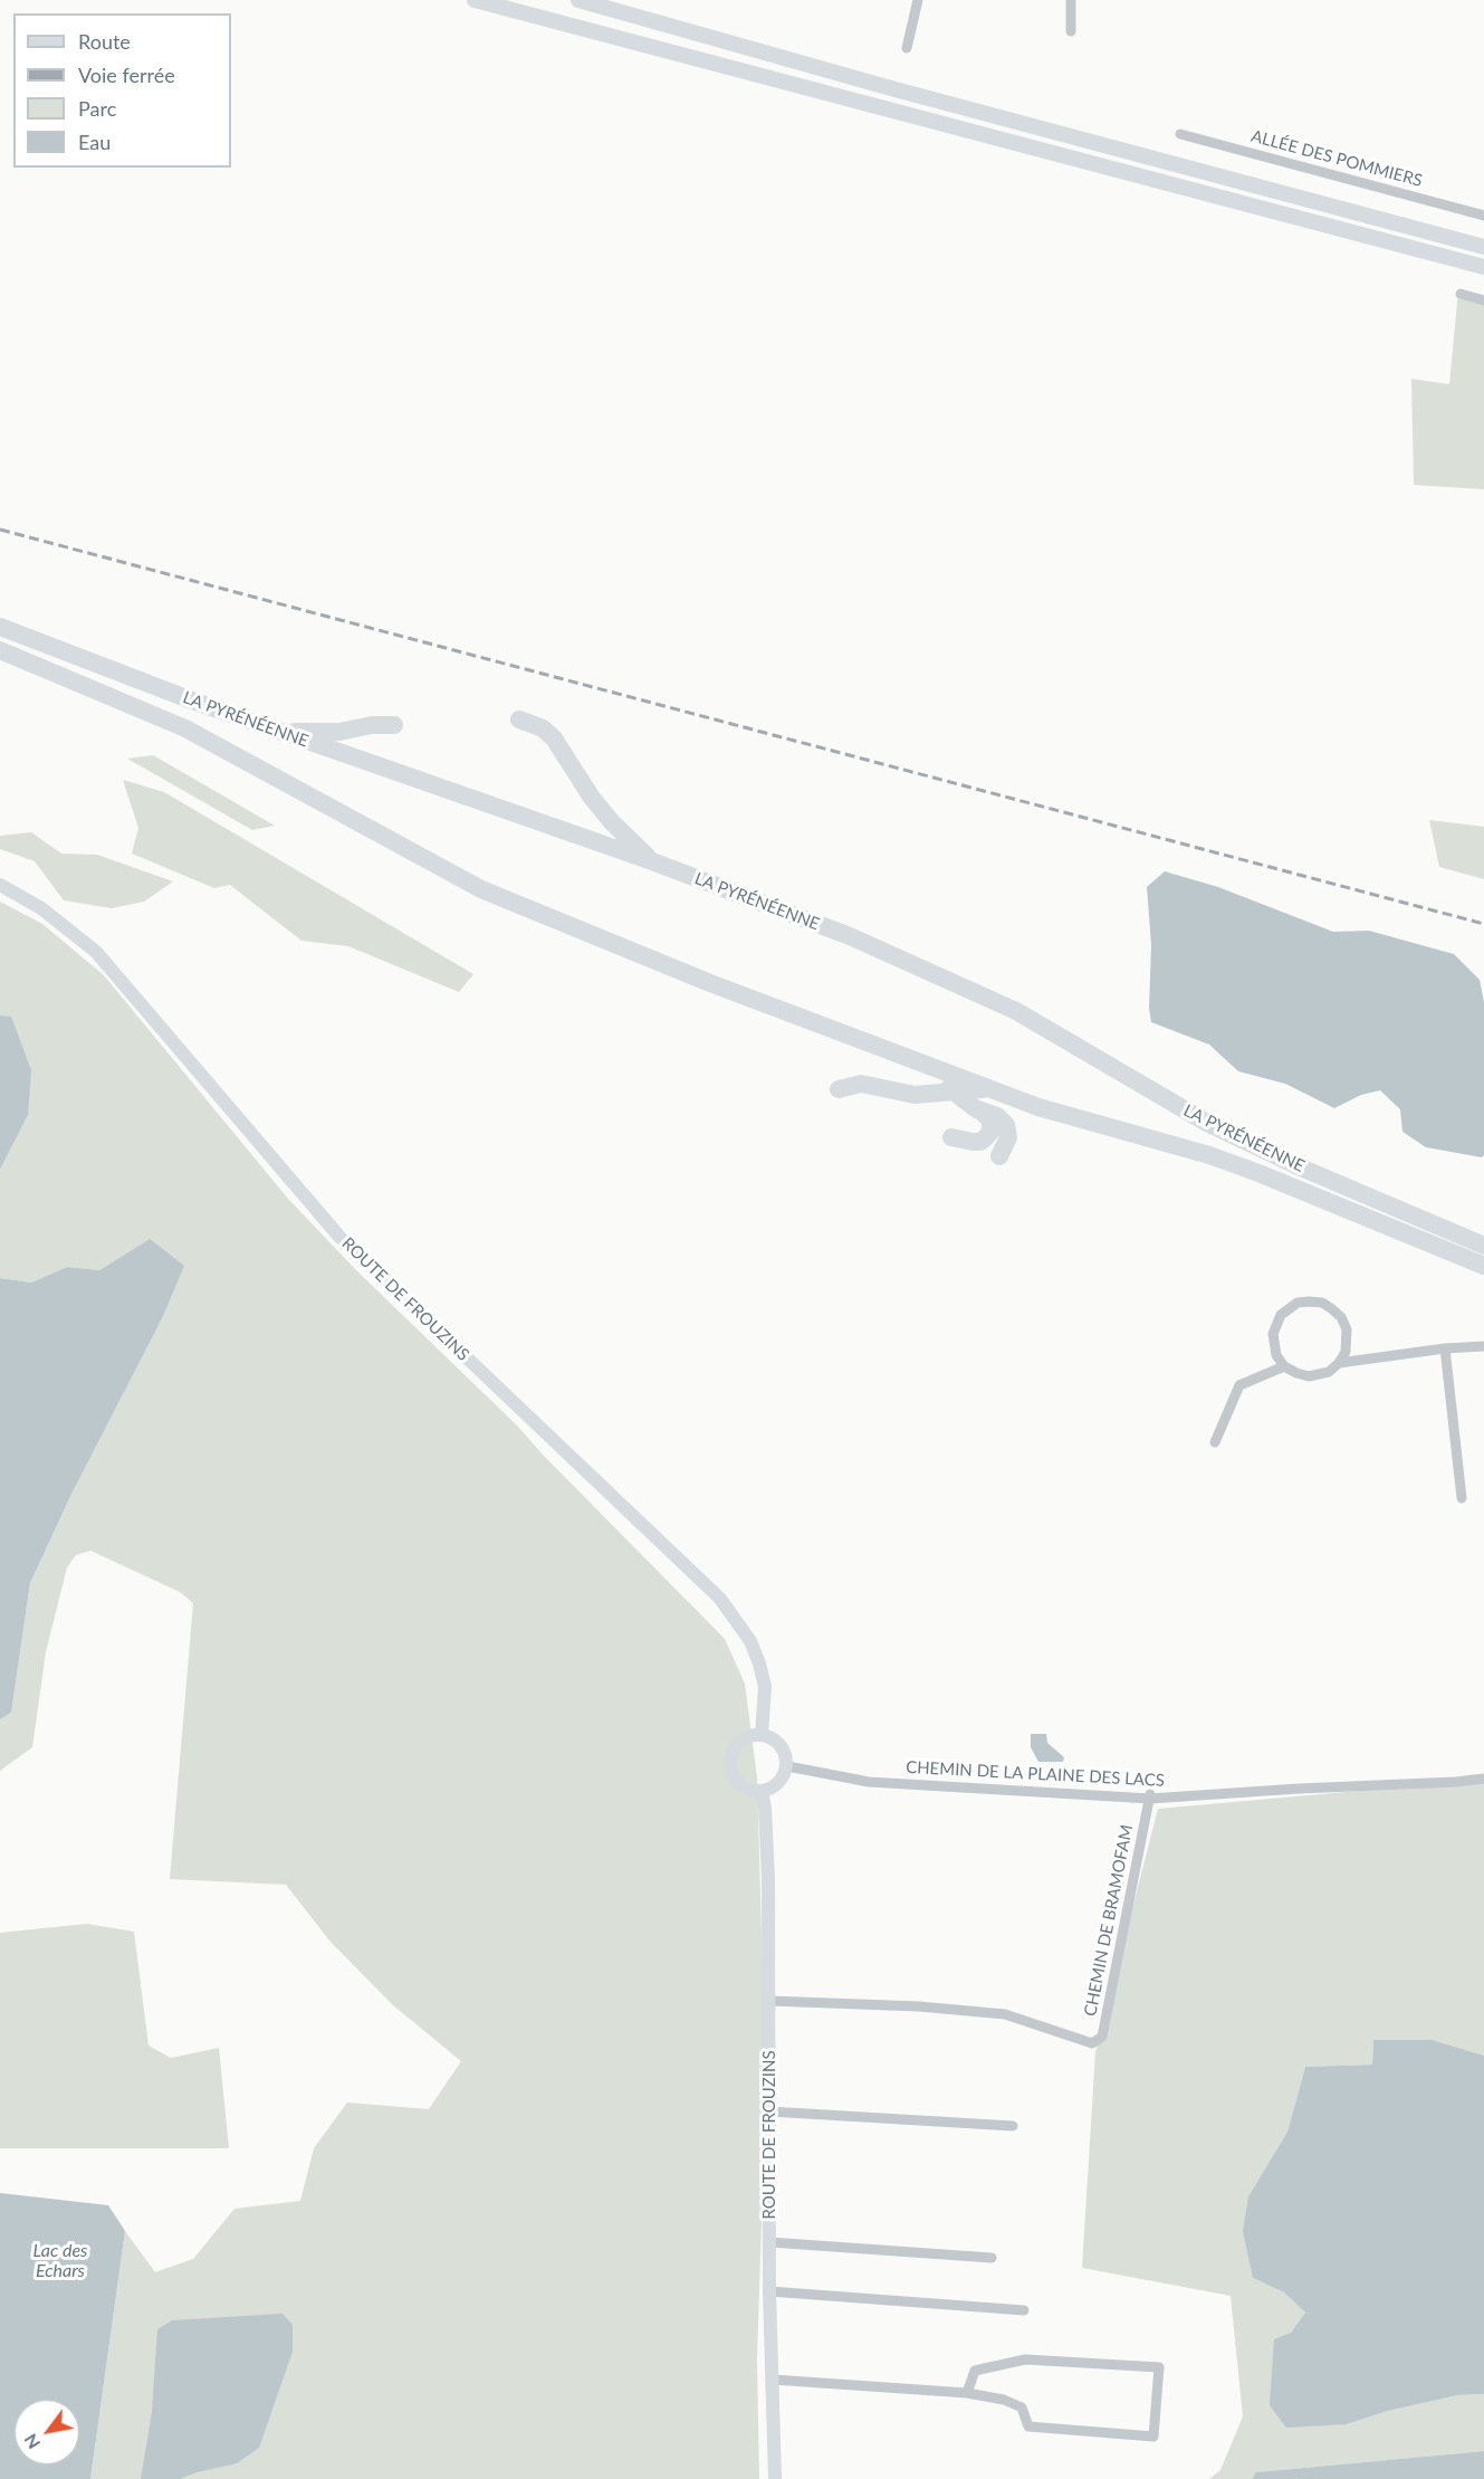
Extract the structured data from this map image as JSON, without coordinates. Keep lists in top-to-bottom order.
{
  "streets": {
    "highway": ["LA PYRÉNÉENNE"],
    "main road": ["ROUTE DE FROUZINS"],
    "street": ["ALLÉE DES POMMIERS", "CHEMIN DE LA PLAINE DES LACS", "CHEMIN DE BRAMOFAM"]
  },
  "crossings": [
    ["ROUTE DE FROUZINS", "CHEMIN DE LA PLAINE DES LACS"],
    ["ROUTE DE FROUZINS", "CHEMIN DE BRAMOFAM"],
    ["CHEMIN DE LA PLAINE DES LACS", "CHEMIN DE BRAMOFAM"]
  ],
  "water": ["Lac des Echars"],
  "legend": [
    "Route",
    "Voie ferrée",
    "Parc",
    "Eau"
  ],
  "north": "bottom left"
}
